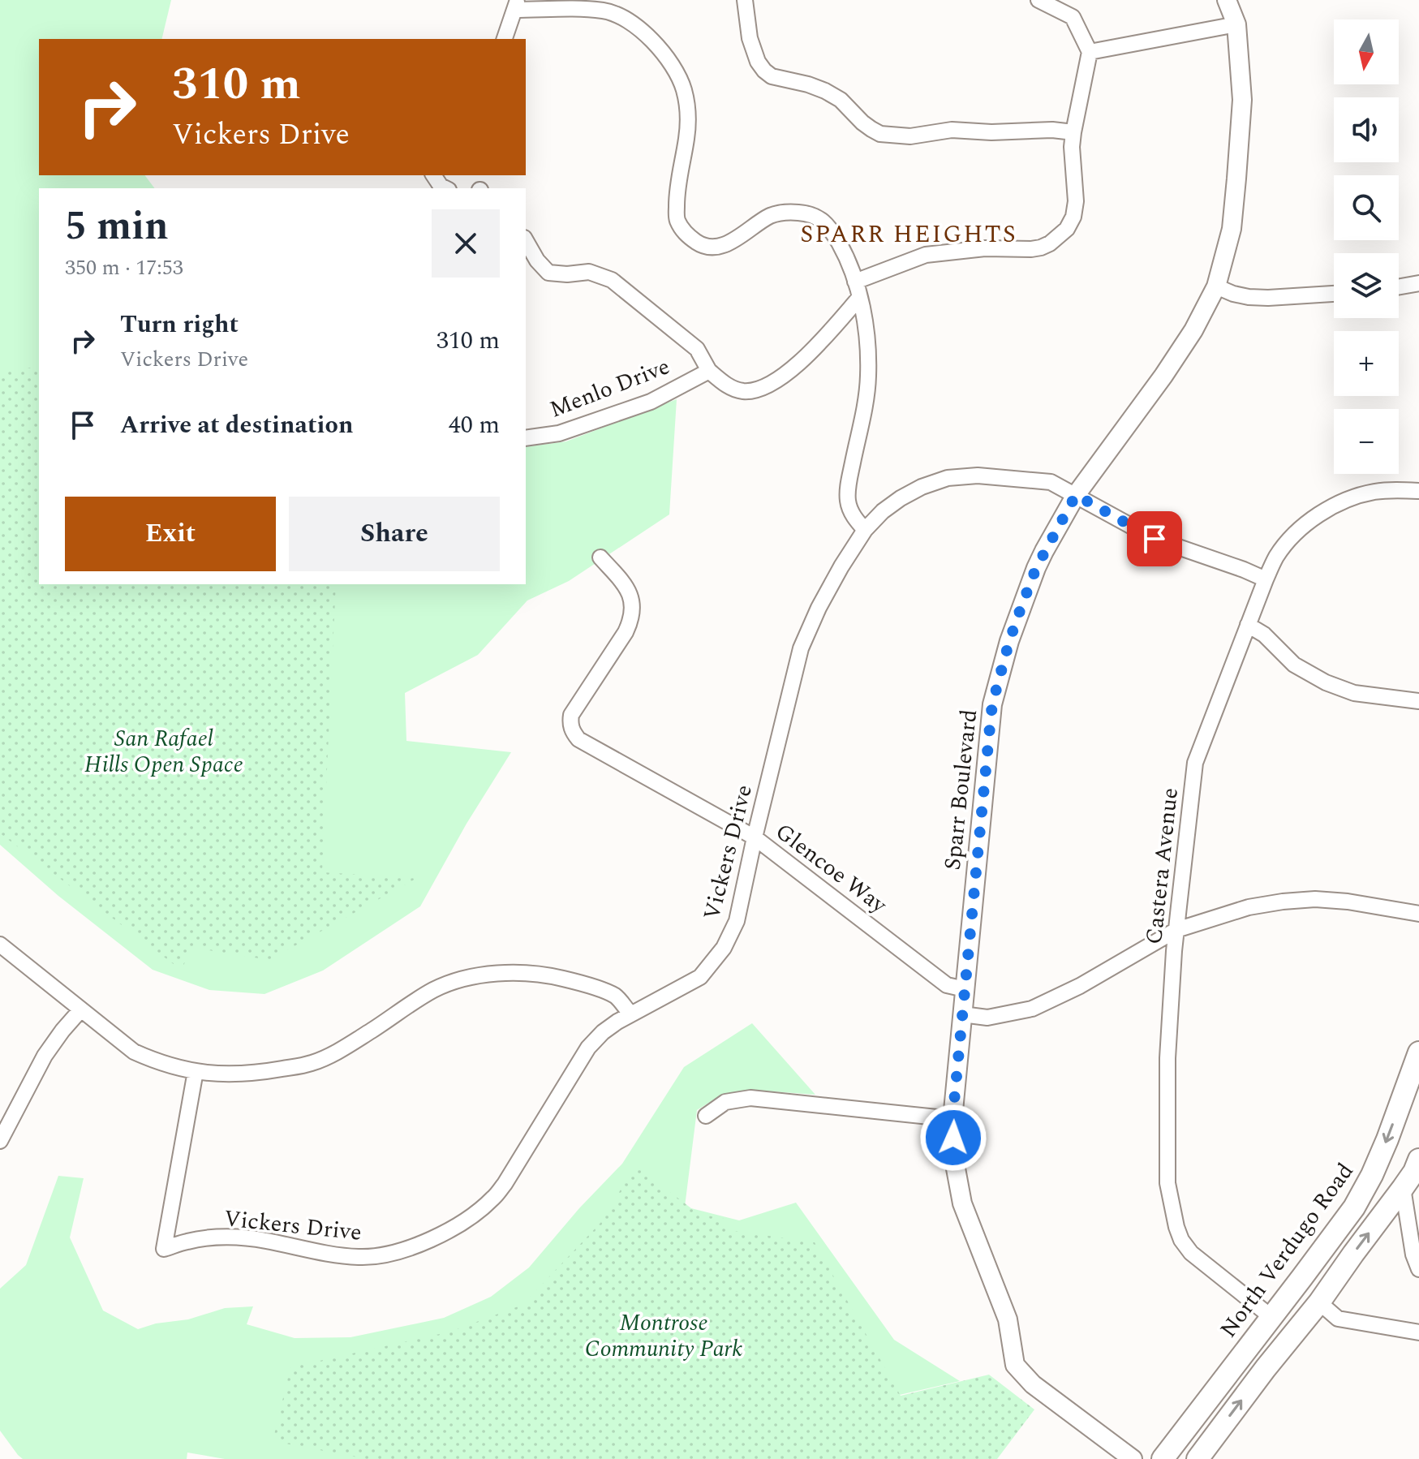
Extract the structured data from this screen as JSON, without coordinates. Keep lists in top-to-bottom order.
{
  "streets": {
    "main road": ["North Verdugo Road"],
    "street": [
      "Menlo Drive",
      "Sparr Boulevard",
      "Vickers Drive",
      "Castera Avenue",
      "Glencoe Way"
    ]
  },
  "crossings": [
    ["Sparr Boulevard", "Vickers Drive"],
    ["Sparr Boulevard", "Glencoe Way"],
    ["Vickers Drive", "Castera Avenue"],
    ["Vickers Drive", "Glencoe Way"],
    ["Castera Avenue", "North Verdugo Road"]
  ],
  "districts": ["SPARR HEIGHTS"],
  "parks": ["San Rafael Hills Open Space", "Montrose Community Park"],
  "north": "bottom",
  "page": {
    "map_buttons": ["+", "−"],
    "turn": ["310 m", "Vickers Drive"],
    "heading": ["5 min", "350 m · 17:53"],
    "list": [
      {
        "name": "Turn right",
        "note": "Vickers Drive",
        "value": "310 m"
      },
      {
        "name": "Arrive at destination",
        "value": "40 m"
      }
    ],
    "buttons": ["Exit", "Share"]
  }
}
